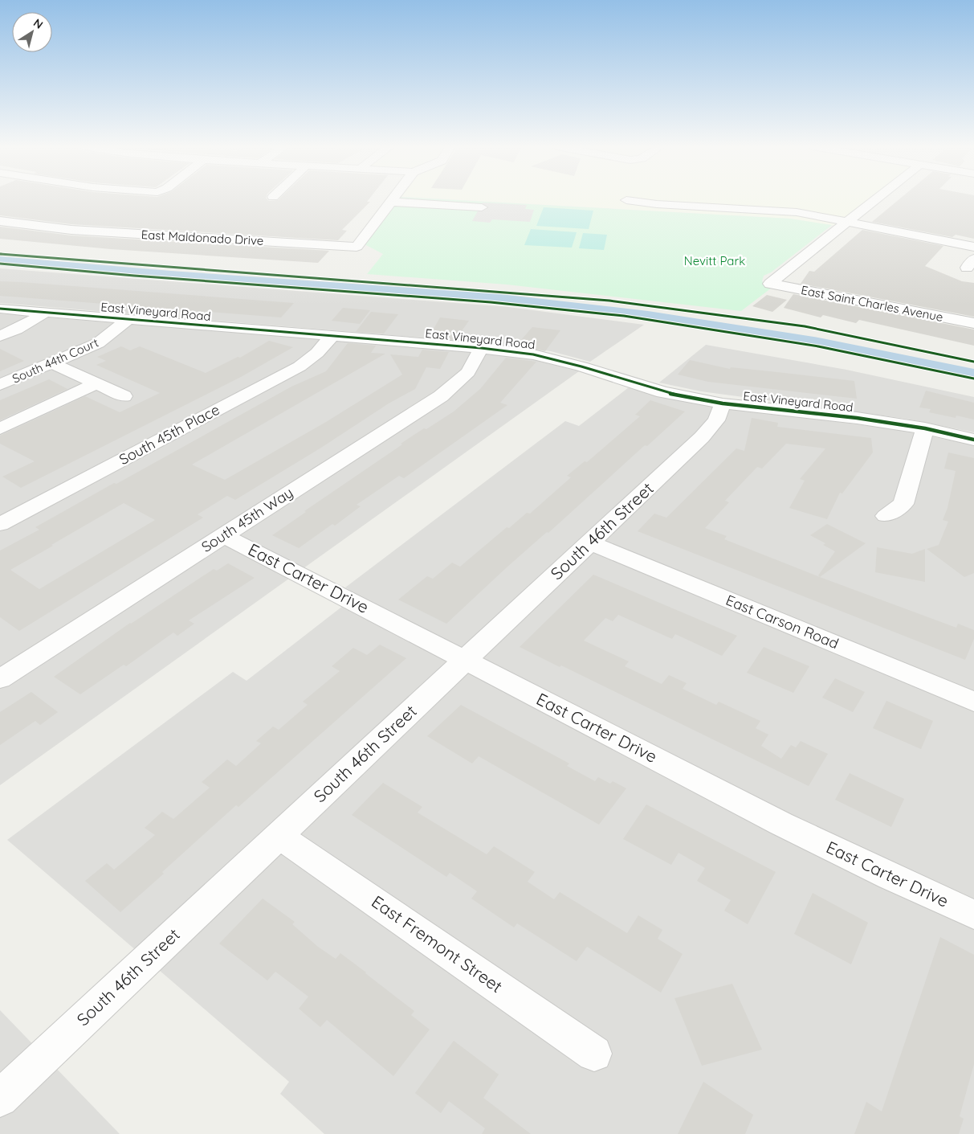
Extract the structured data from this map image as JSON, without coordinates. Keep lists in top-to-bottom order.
{
  "streets": {
    "street": [
      "East Maldonado Drive",
      "East Saint Charles Avenue",
      "East Vineyard Road",
      "South 44th Court",
      "South 45th Place",
      "South 45th Way",
      "South 46th Street",
      "East Carter Drive",
      "East Carson Road",
      "East Fremont Street"
    ]
  },
  "crossings": [
    ["East Vineyard Road", "South 44th Court"],
    ["East Vineyard Road", "South 45th Place"],
    ["East Vineyard Road", "South 45th Way"],
    ["East Vineyard Road", "South 46th Street"],
    ["South 45th Way", "East Carter Drive"],
    ["South 46th Street", "East Carter Drive"],
    ["South 46th Street", "East Carson Road"],
    ["South 46th Street", "East Fremont Street"]
  ],
  "parks": ["Nevitt Park"],
  "north": "top right"
}
